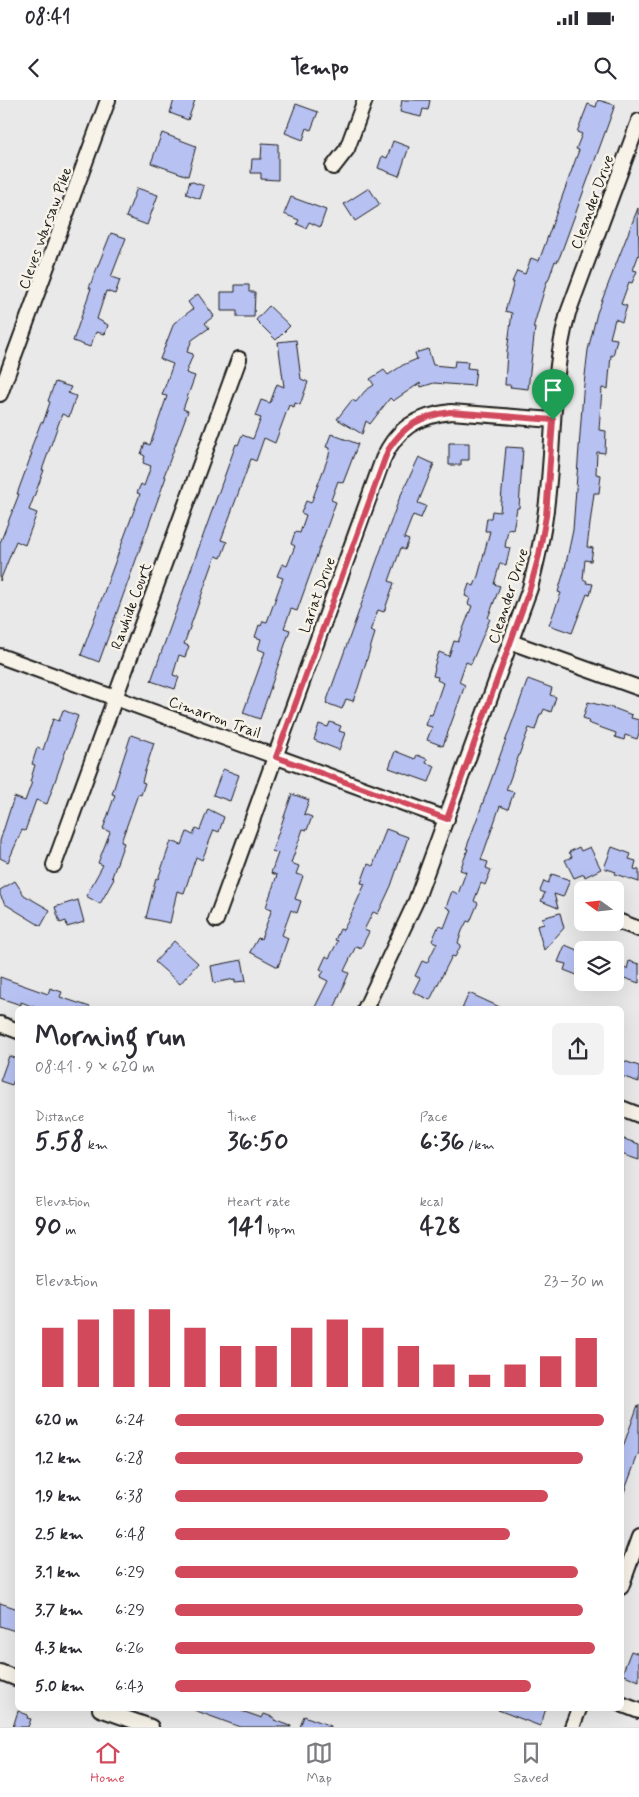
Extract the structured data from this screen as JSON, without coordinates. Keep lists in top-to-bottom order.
{
  "streets": {
    "street": [
      "Cleander Drive",
      "Cleves Warsaw Pike",
      "Lariat Drive",
      "Rawhide Court",
      "Cimarron Trail"
    ]
  },
  "crossings": [
    ["Cleander Drive", "Lariat Drive"],
    ["Cleander Drive", "Cimarron Trail"],
    ["Lariat Drive", "Cimarron Trail"],
    ["Rawhide Court", "Cimarron Trail"]
  ],
  "north": "left",
  "page": {
    "status": "08:41",
    "header": "Tempo",
    "heading": ["Morning run", "08:41 · 9 × 620 m"],
    "stats": [
      ["Distance", "5.58 km"],
      ["Time", "36:50"],
      ["Pace", "6:36 /km"],
      ["Elevation", "90 m"],
      ["Heart rate", "141 bpm"],
      ["kcal", "428"]
    ],
    "chart": ["Elevation", "23–30 m"],
    "list": [
      {
        "name": "620 m",
        "note": "6:24"
      },
      {
        "name": "1.2 km",
        "note": "6:28"
      },
      {
        "name": "1.9 km",
        "note": "6:38"
      },
      {
        "name": "2.5 km",
        "note": "6:48"
      },
      {
        "name": "3.1 km",
        "note": "6:29"
      },
      {
        "name": "3.7 km",
        "note": "6:29"
      },
      {
        "name": "4.3 km",
        "note": "6:26"
      },
      {
        "name": "5.0 km",
        "note": "6:43"
      }
    ],
    "tabs": ["Home", "Map", "Saved"]
  }
}
